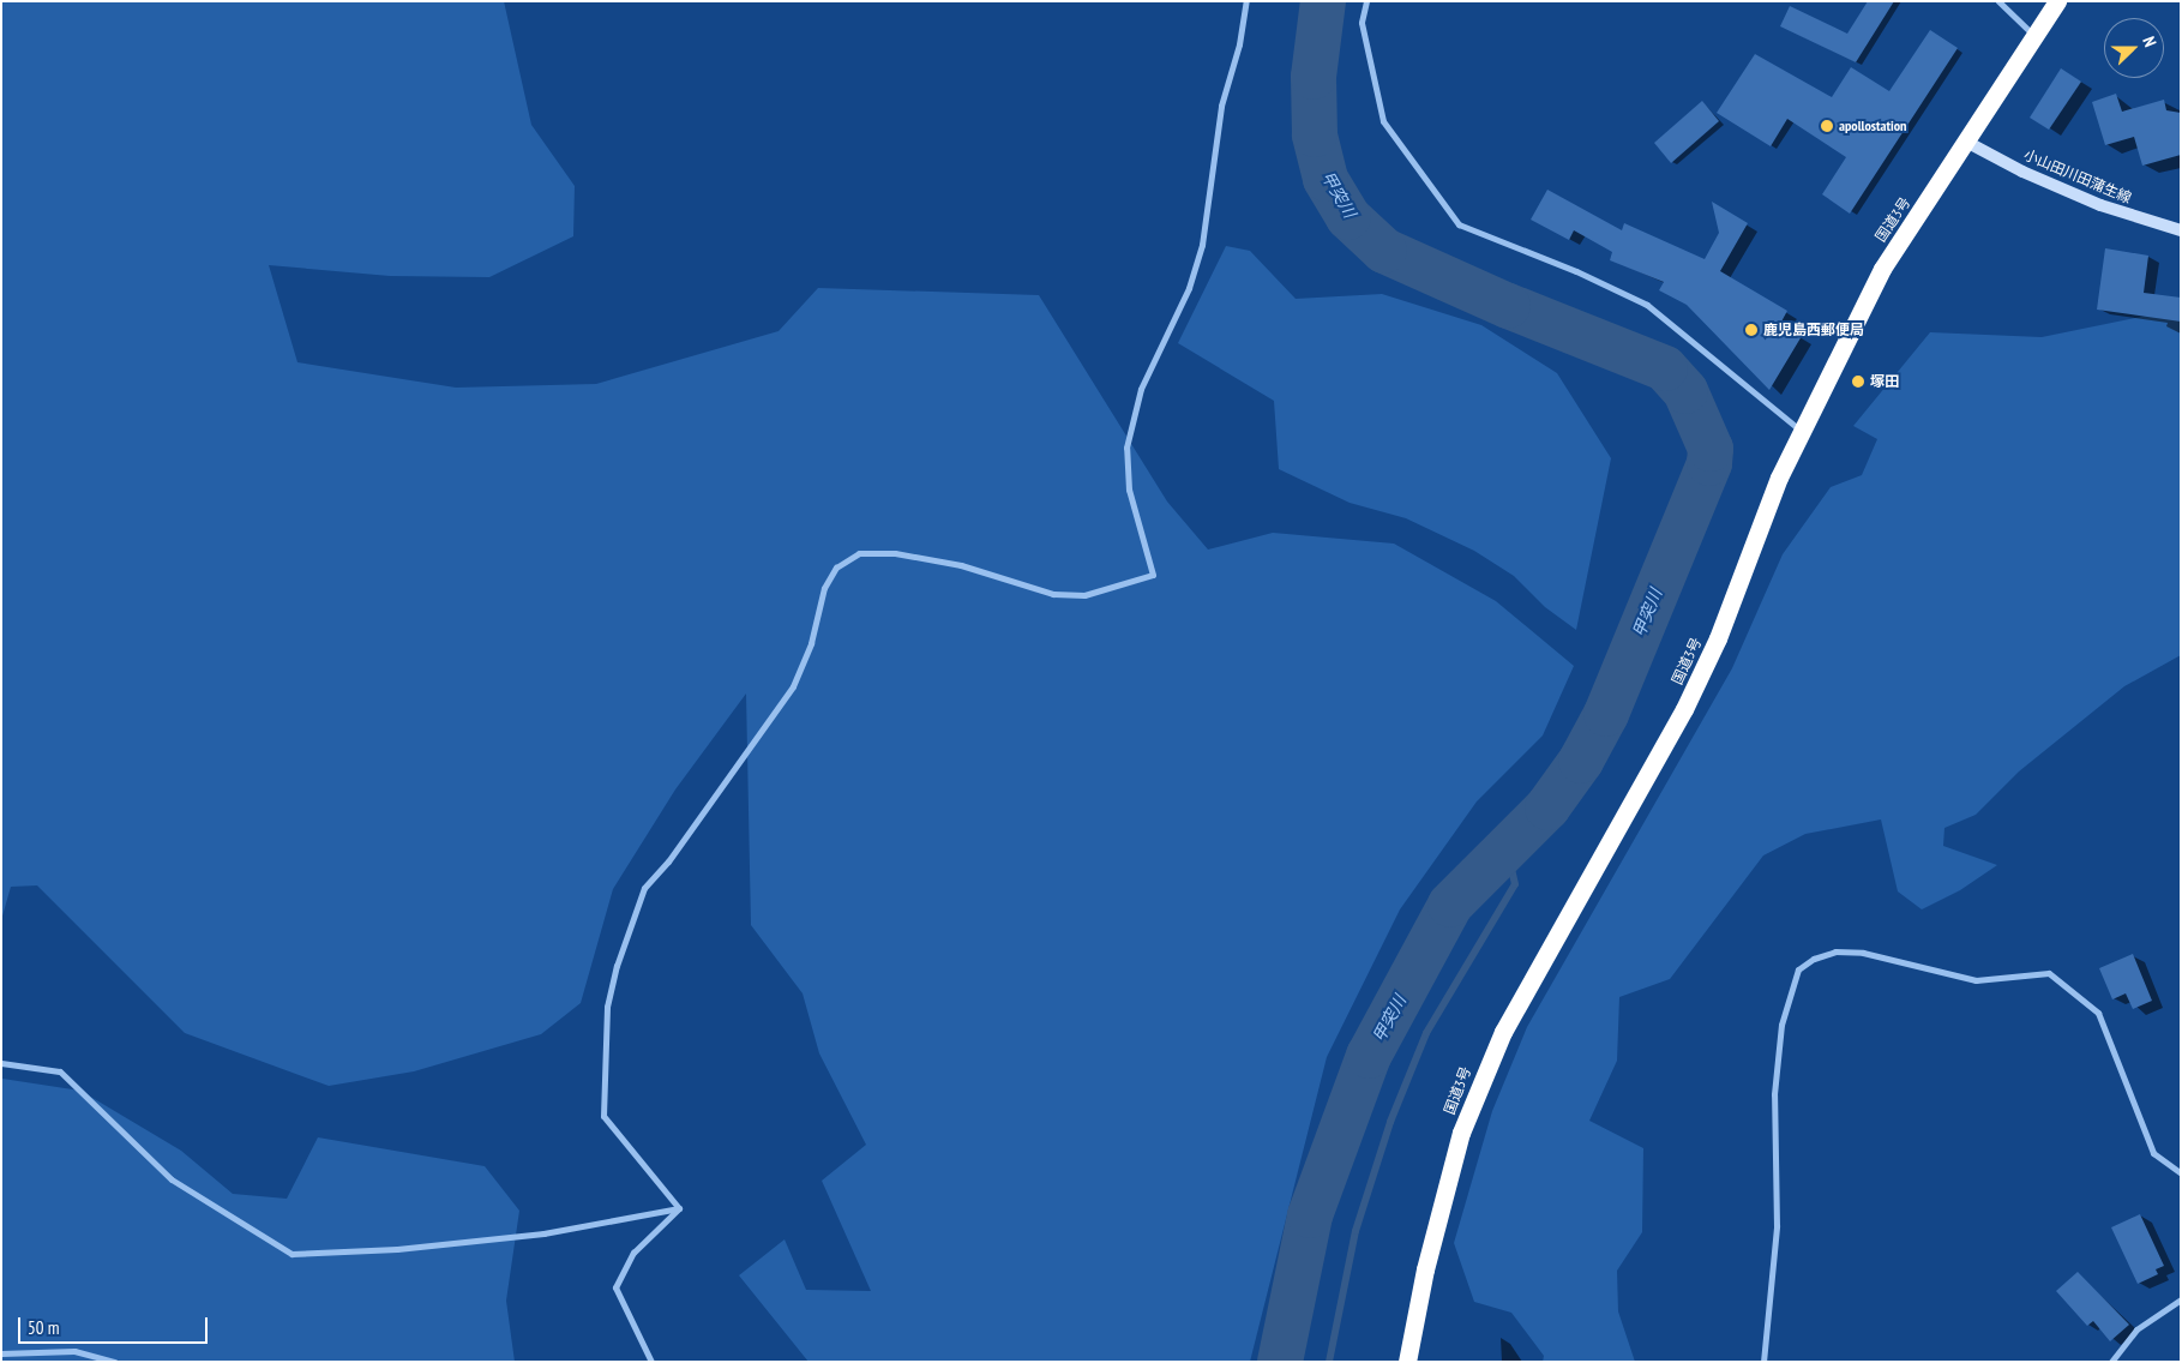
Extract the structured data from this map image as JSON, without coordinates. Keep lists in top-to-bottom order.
{
  "streets": {
    "highway": ["国道3号"],
    "main road": ["小山田川田蒲生線"]
  },
  "crossings": [
    ["小山田川田蒲生線", "国道3号"]
  ],
  "water": ["甲突川"],
  "places": ["apollostation", "鹿児島西郵便局", "塚田"],
  "scale_bar": "50 m",
  "north": "right"
}
